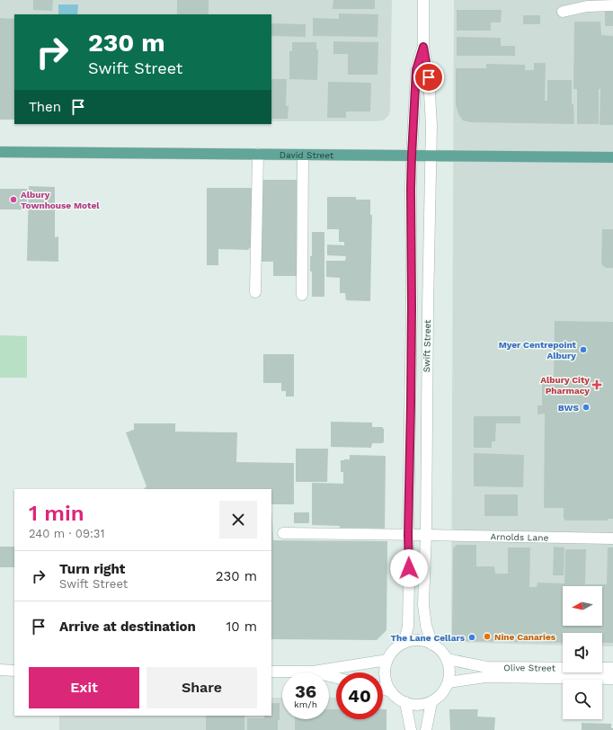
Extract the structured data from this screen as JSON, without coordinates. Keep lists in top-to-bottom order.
{
  "streets": {
    "main road": ["David Street"],
    "street": ["Swift Street", "Arnolds Lane", "Olive Street"]
  },
  "crossings": [
    ["David Street", "Swift Street"],
    ["Swift Street", "Arnolds Lane"],
    ["Swift Street", "Olive Street"]
  ],
  "places": {
    "other": [
      "Albury Townhouse Motel",
      "Myer Centrepoint Albury",
      "BWS",
      "Nine Canaries",
      "The Lane Cellars"
    ],
    "health": ["Albury City Pharmacy"]
  },
  "north": "left",
  "page": {
    "turn": ["230 m", "Swift Street"],
    "then": "Then",
    "heading": ["1 min", "240 m · 09:31"],
    "list": [
      {
        "name": "Turn right",
        "note": "Swift Street",
        "value": "230 m"
      },
      {
        "name": "Arrive at destination",
        "value": "10 m"
      }
    ],
    "buttons": ["Exit", "Share"],
    "speed": "36 km/h",
    "limit": "40"
  }
}
